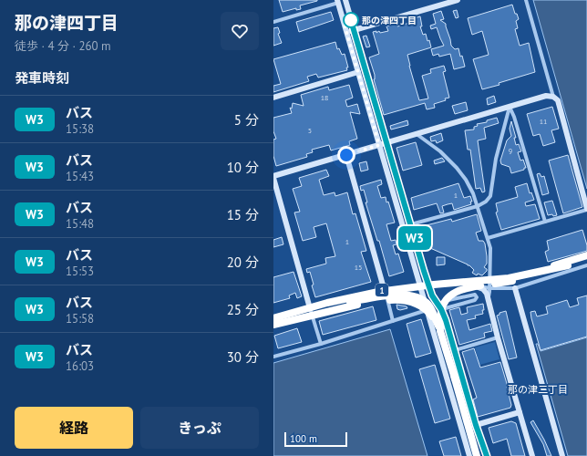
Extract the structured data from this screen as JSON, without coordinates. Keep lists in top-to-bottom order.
{
  "streets": {
    "highway": ["1"]
  },
  "districts": ["那の津二丁目"],
  "places": ["那の津四丁目"],
  "lines": ["bus line W3"],
  "house_numbers": [
    "18",
    "11",
    "5",
    "9",
    "1",
    "1",
    "15"
  ],
  "scale_bar": "100 m",
  "page": {
    "heading": [
      ["那の津四丁目", "徒歩 · 4 分 · 260 m"],
      "発車時刻"
    ],
    "on_map": "W3",
    "list": [
      {
        "mark": "W3",
        "name": "バス",
        "note": "15:38",
        "value": "5 分"
      },
      {
        "mark": "W3",
        "name": "バス",
        "note": "15:43",
        "value": "10 分"
      },
      {
        "mark": "W3",
        "name": "バス",
        "note": "15:48",
        "value": "15 分"
      },
      {
        "mark": "W3",
        "name": "バス",
        "note": "15:53",
        "value": "20 分"
      },
      {
        "mark": "W3",
        "name": "バス",
        "note": "15:58",
        "value": "25 分"
      },
      {
        "mark": "W3",
        "name": "バス",
        "note": "16:03",
        "value": "30 分"
      }
    ],
    "buttons": ["経路", "きっぷ"],
    "scale": "100 m"
  }
}
